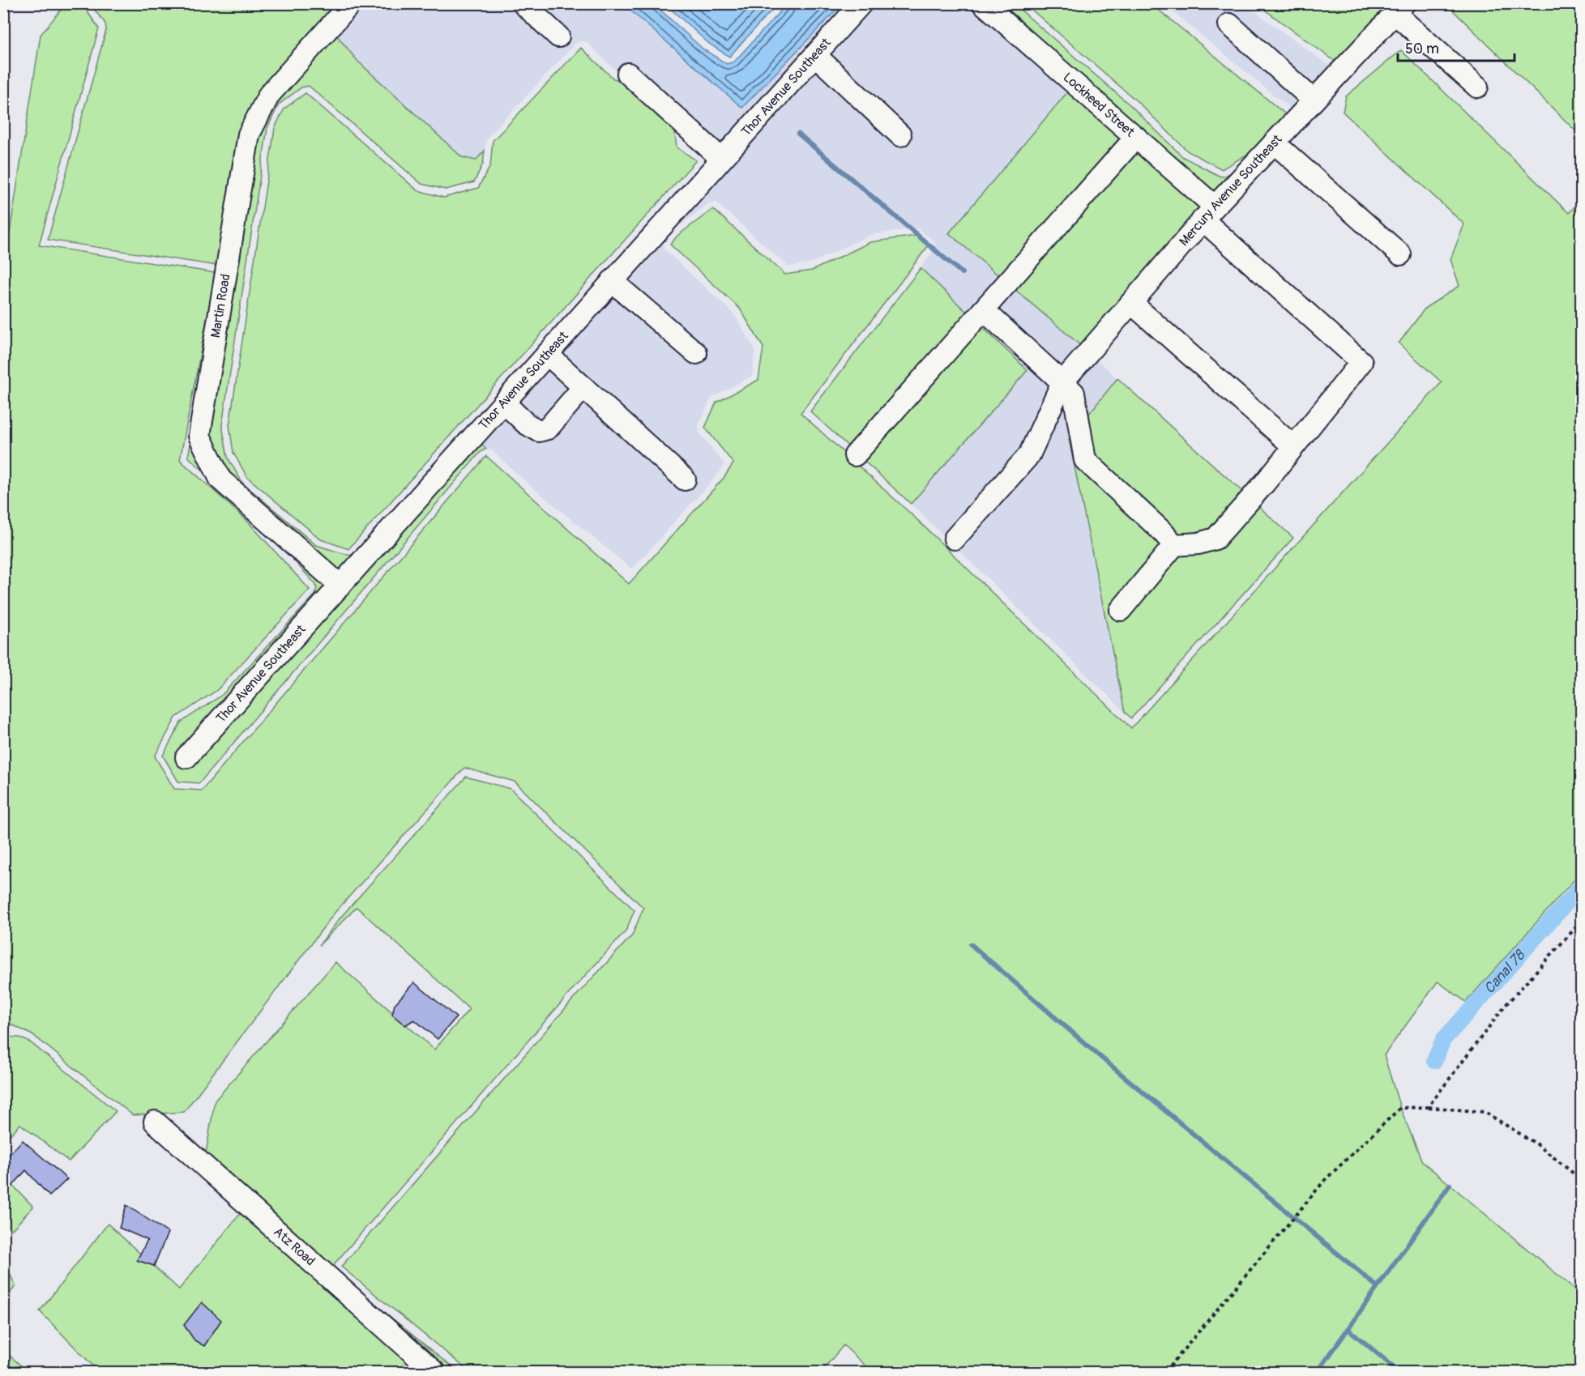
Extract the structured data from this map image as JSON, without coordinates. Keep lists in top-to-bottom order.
{
  "streets": {
    "street": [
      "Thor Avenue Southeast",
      "Lockheed Street",
      "Mercury Avenue Southeast",
      "Martin Road",
      "Atz Road"
    ]
  },
  "crossings": [
    ["Thor Avenue Southeast", "Martin Road"],
    ["Lockheed Street", "Mercury Avenue Southeast"]
  ],
  "water": ["Canal 78"],
  "scale_bar": "50 m"
}
